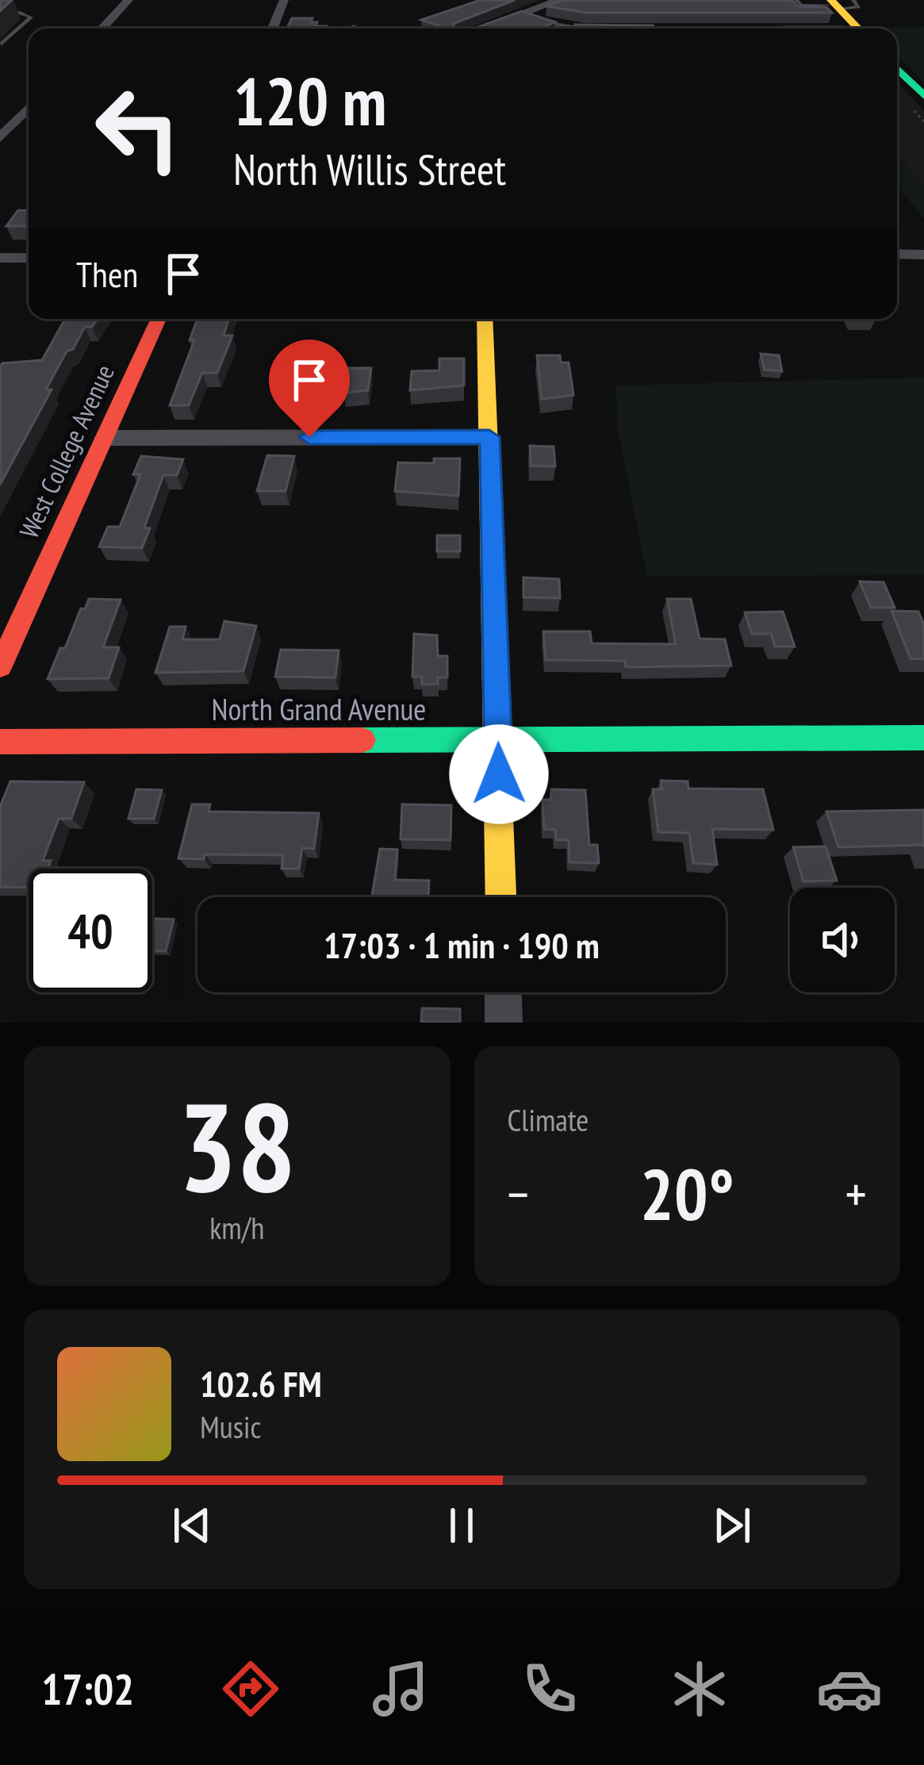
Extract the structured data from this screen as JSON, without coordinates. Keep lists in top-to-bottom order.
{
  "streets": {
    "street": ["West College Avenue", "North Grand Avenue"]
  },
  "page": {
    "turn": ["120 m", "North Willis Street"],
    "then": "Then",
    "limit": "40",
    "trip": "17:03 · 1 min · 190 m",
    "tile": [
      ["38", "km/h"],
      "Climate"
    ],
    "heat": ["−", "20°", "+"],
    "song": ["102.6 FM", "Music"],
    "tabs": "17:02"
  }
}
